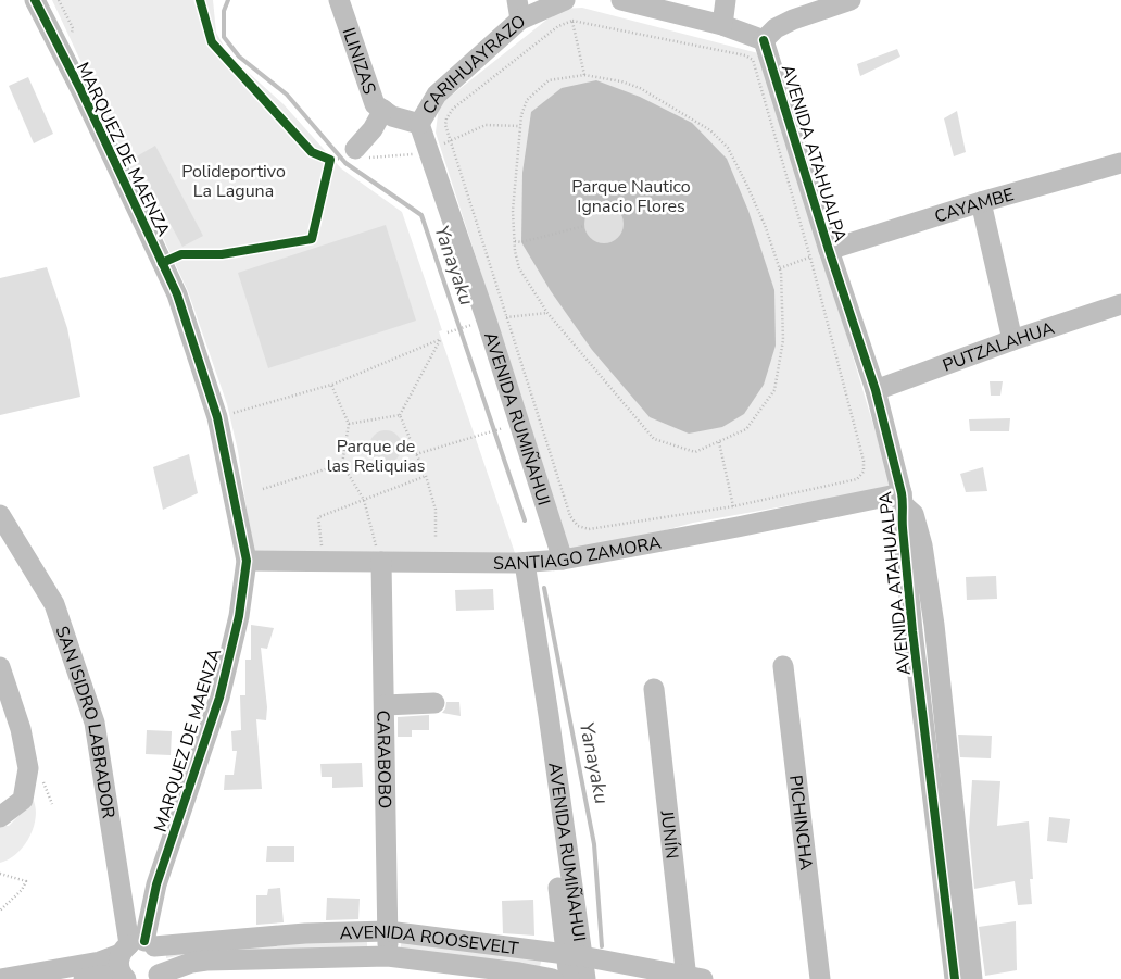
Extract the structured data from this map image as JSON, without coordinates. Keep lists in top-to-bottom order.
{
  "streets": {
    "street": [
      "ILINIZAS",
      "CARIHUAYRAZO",
      "MARQUEZ DE MAENZA",
      "AVENIDA ATAHUALPA",
      "CAYAMBE",
      "PUTZALAHUA",
      "AVENIDA RUMIÑAHUI",
      "SANTIAGO ZAMORA",
      "SAN ISIDRO LABRADOR",
      "CARABOBO",
      "PICHINCHA",
      "JUNÍN",
      "AVENIDA ROOSEVELT"
    ]
  },
  "crossings": [
    ["ILINIZAS", "CARIHUAYRAZO"],
    ["ILINIZAS", "AVENIDA RUMIÑAHUI"],
    ["CARIHUAYRAZO", "AVENIDA RUMIÑAHUI"],
    ["MARQUEZ DE MAENZA", "SANTIAGO ZAMORA"],
    ["MARQUEZ DE MAENZA", "SAN ISIDRO LABRADOR"],
    ["MARQUEZ DE MAENZA", "AVENIDA ROOSEVELT"],
    ["AVENIDA ATAHUALPA", "CAYAMBE"],
    ["AVENIDA ATAHUALPA", "PUTZALAHUA"],
    ["AVENIDA ATAHUALPA", "SANTIAGO ZAMORA"],
    ["AVENIDA RUMIÑAHUI", "SANTIAGO ZAMORA"],
    ["AVENIDA RUMIÑAHUI", "AVENIDA ROOSEVELT"],
    ["SANTIAGO ZAMORA", "CARABOBO"],
    ["SAN ISIDRO LABRADOR", "AVENIDA ROOSEVELT"],
    ["CARABOBO", "AVENIDA ROOSEVELT"],
    ["JUNÍN", "AVENIDA ROOSEVELT"]
  ],
  "water": ["Yanayaku"],
  "parks": ["Polideportivo La Laguna", "Parque Nautico Ignacio Flores", "Parque de las Reliquias"]
}
